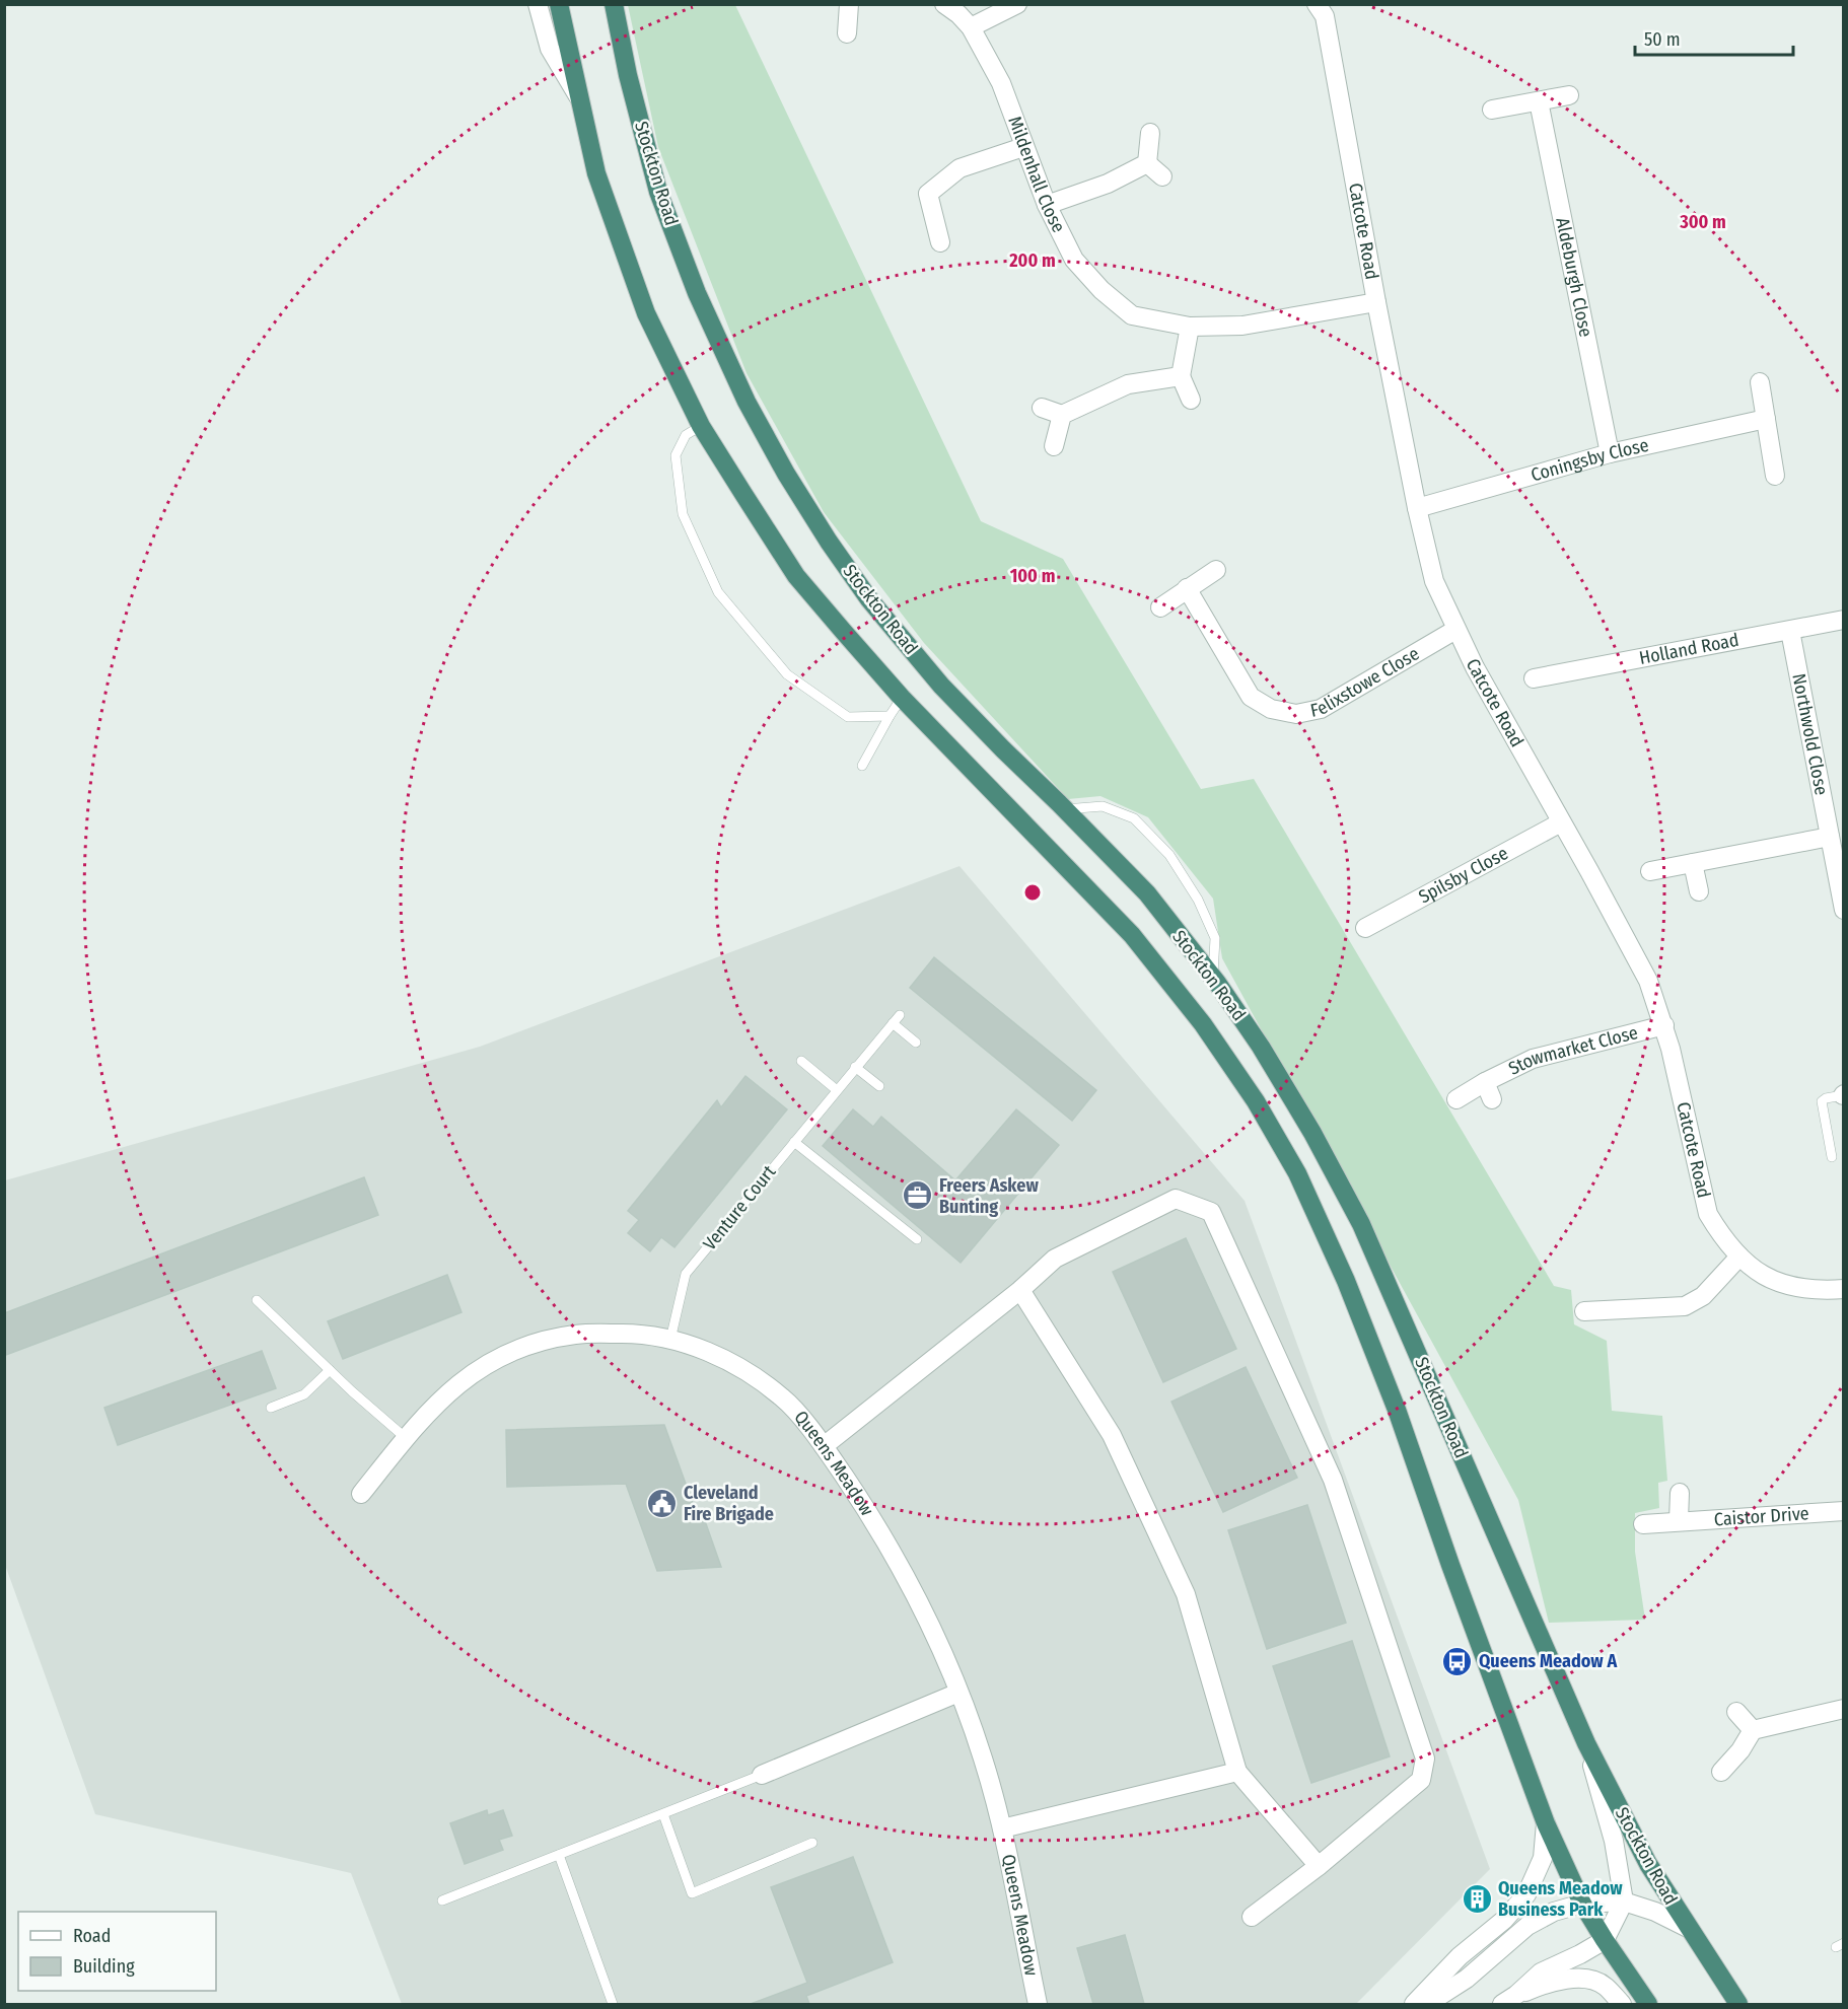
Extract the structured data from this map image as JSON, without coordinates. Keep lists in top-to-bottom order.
{
  "streets": {
    "highway": ["Stockton Road"],
    "street": [
      "Mildenhall Close",
      "Catcote Road",
      "Aldeburgh Close",
      "Coningsby Close",
      "Holland Road",
      "Felixstowe Close",
      "Northwold Close",
      "Spilsby Close",
      "Stowmarket Close",
      "Queens Meadow",
      "Caistor Drive"
    ],
    "lane": ["Venture Court"]
  },
  "crossings": [
    ["Mildenhall Close", "Catcote Road"],
    ["Catcote Road", "Coningsby Close"],
    ["Catcote Road", "Felixstowe Close"],
    ["Catcote Road", "Spilsby Close"],
    ["Catcote Road", "Stowmarket Close"],
    ["Aldeburgh Close", "Coningsby Close"],
    ["Holland Road", "Northwold Close"],
    ["Venture Court", "Queens Meadow"]
  ],
  "places": {
    "office": ["Freers Askew Bunting"],
    "public building": ["Cleveland Fire Brigade"],
    "bus stop": ["Queens Meadow A"],
    "building": ["Queens Meadow Business Park"]
  },
  "legend": ["Road", "Building"],
  "scale_bar": "50 m",
  "rings": ["300 m", "200 m", "100 m"]
}
